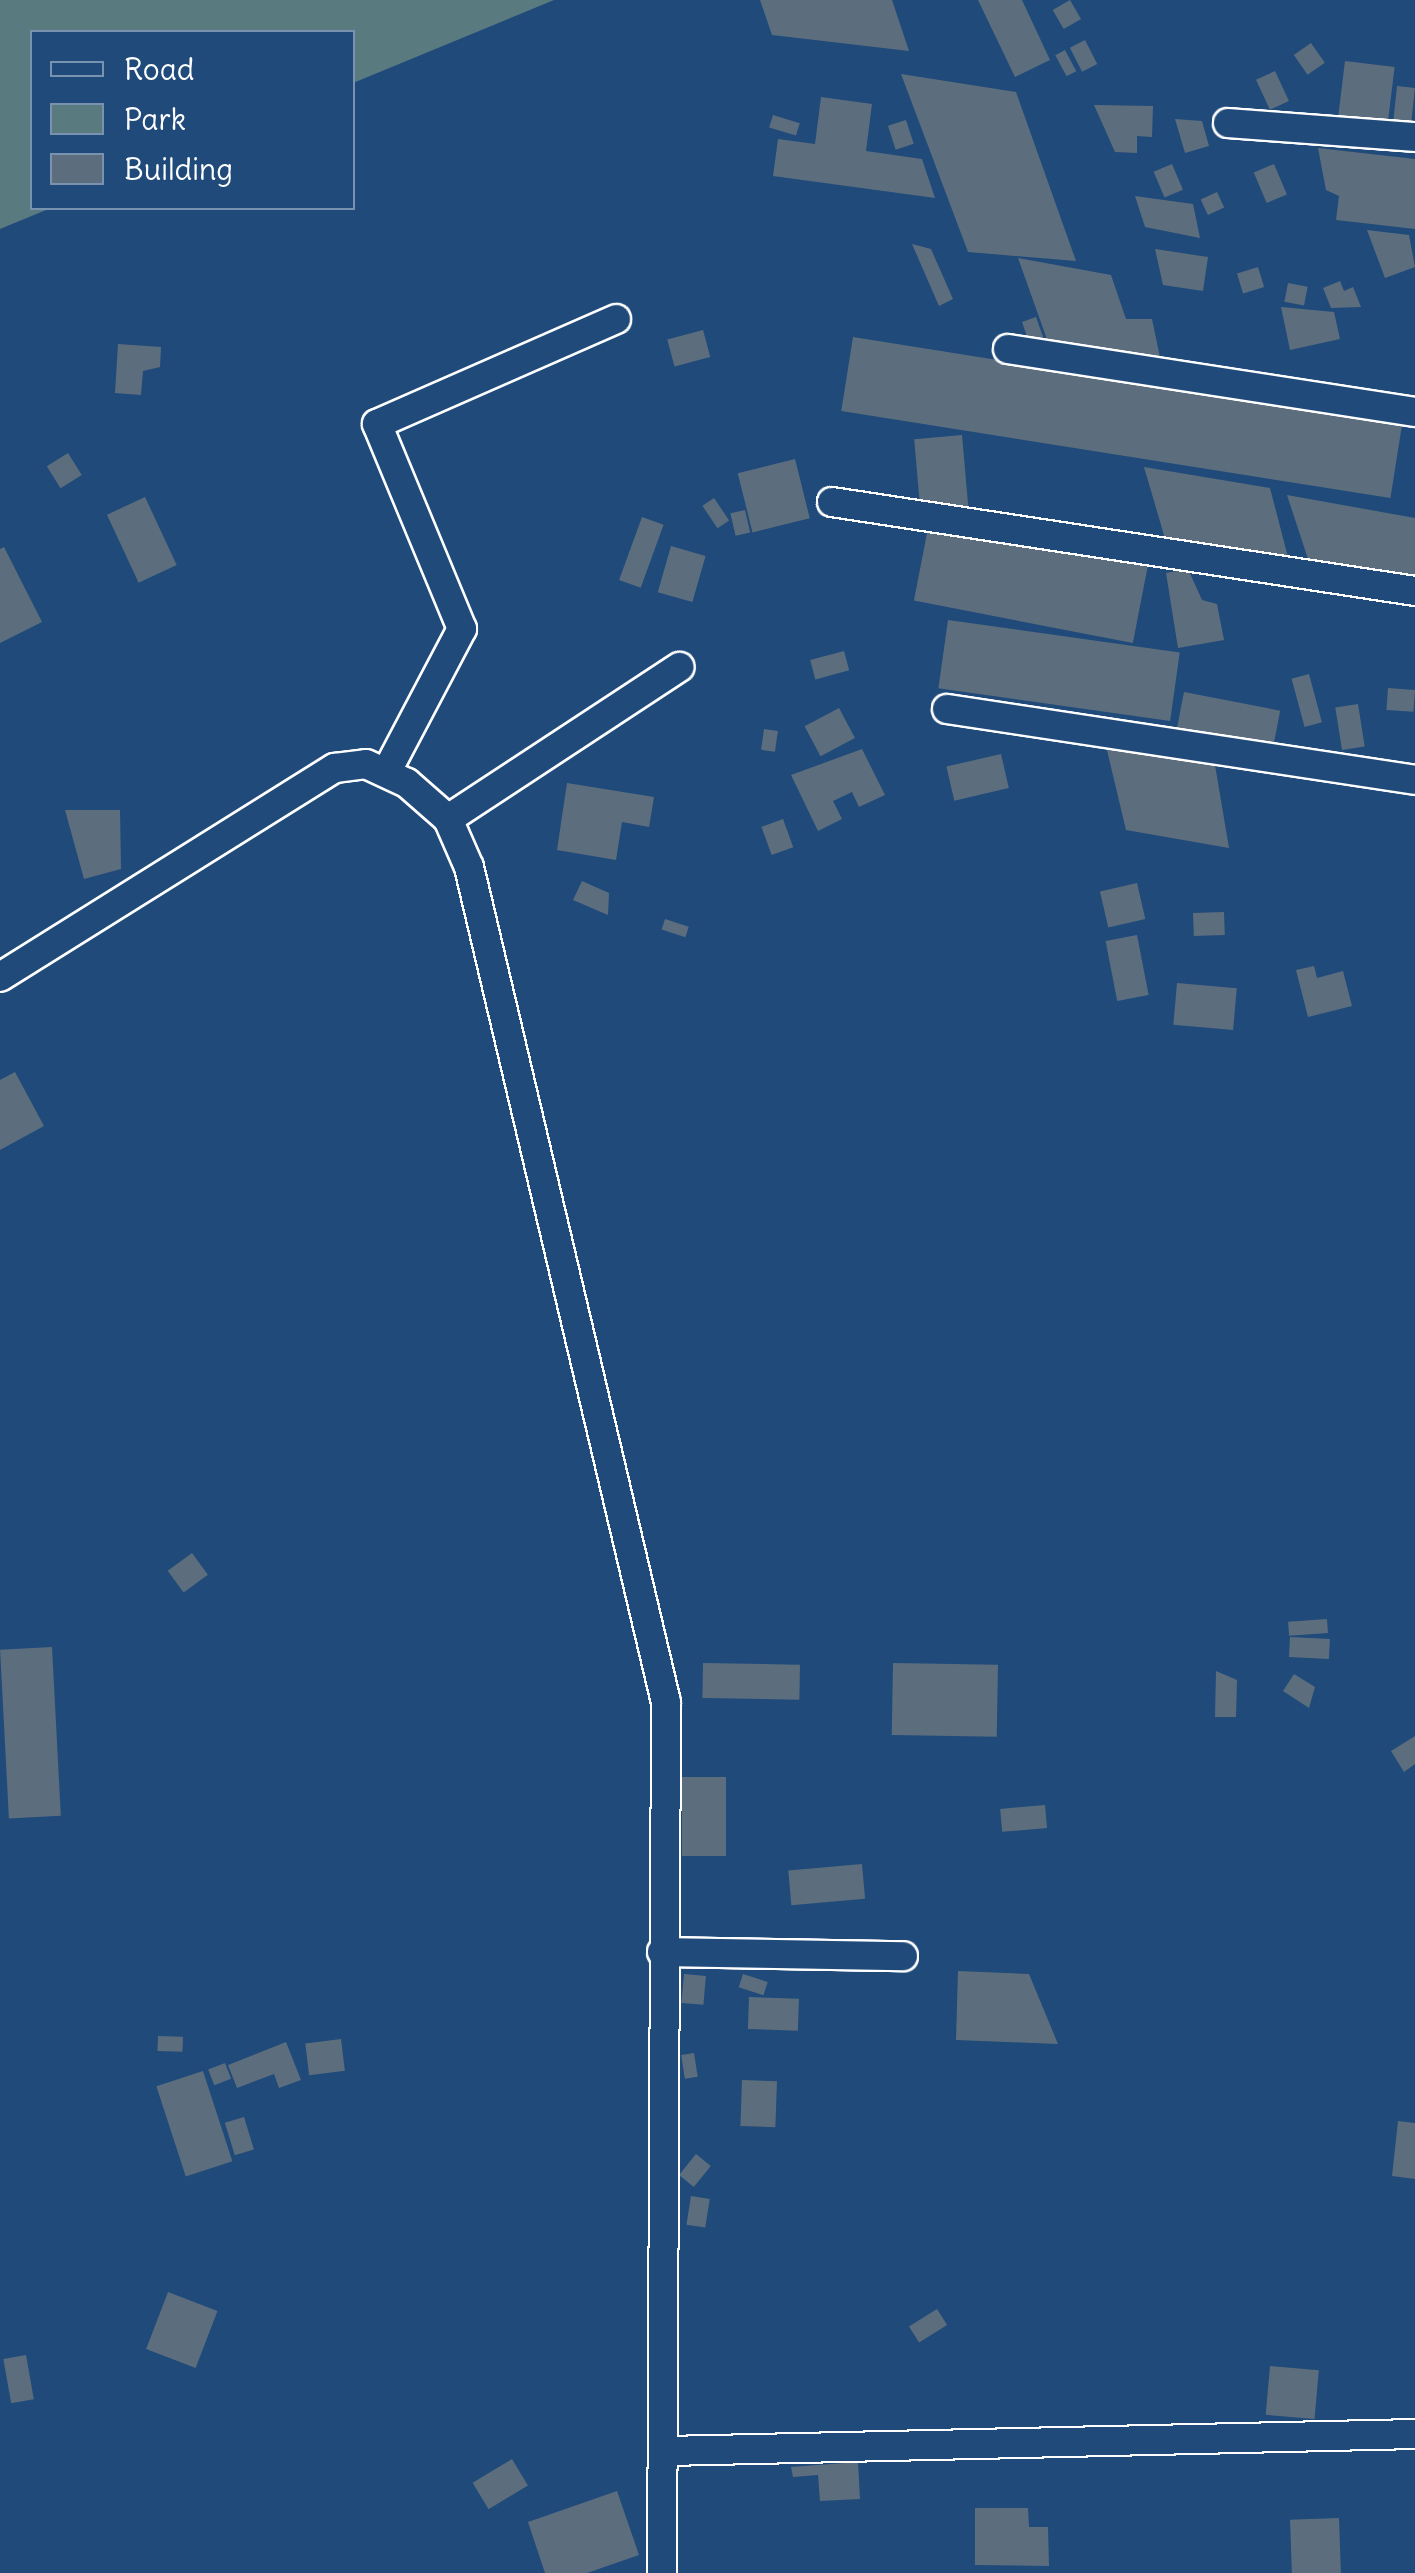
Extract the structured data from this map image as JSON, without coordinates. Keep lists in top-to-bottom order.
{
  "legend": ["Road", "Park", "Building"]
}
